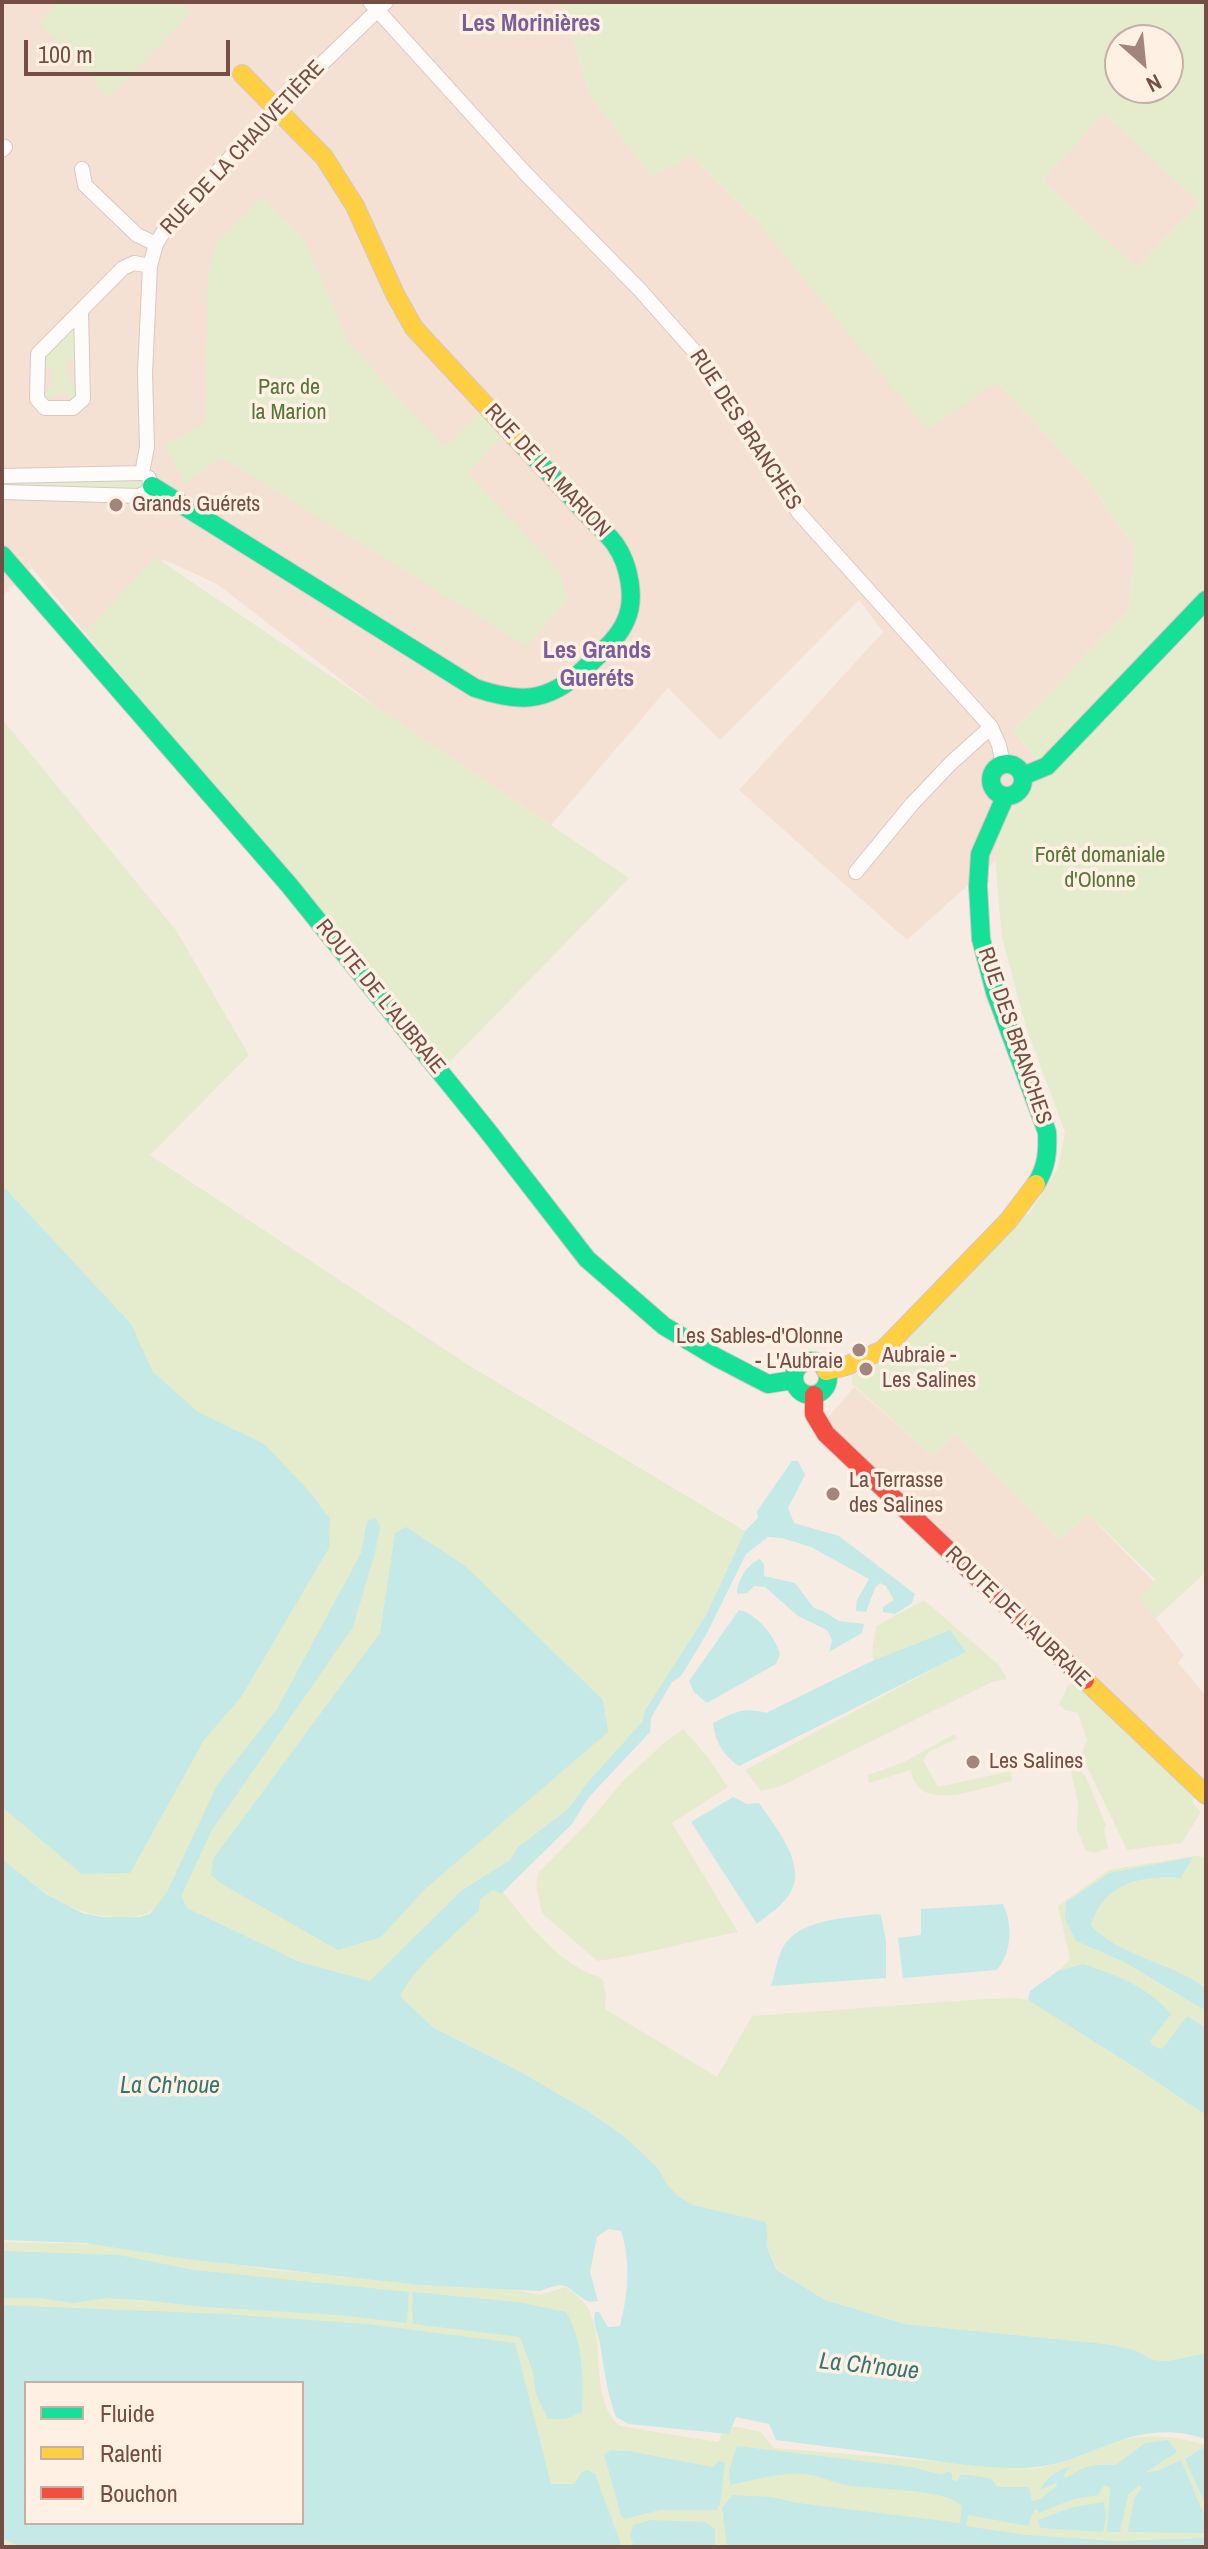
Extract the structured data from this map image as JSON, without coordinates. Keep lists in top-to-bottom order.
{
  "streets": {
    "street": [
      "RUE DE LA CHAUVETIÈRE",
      "RUE DES BRANCHES",
      "RUE DE LA MARION",
      "ROUTE DE L'AUBRAIE"
    ]
  },
  "crossings": [
    ["RUE DE LA CHAUVETIÈRE", "RUE DES BRANCHES"],
    ["RUE DE LA CHAUVETIÈRE", "RUE DE LA MARION"],
    ["RUE DES BRANCHES", "ROUTE DE L'AUBRAIE"]
  ],
  "districts": ["Les Morinières", "Les Grands Gueréts"],
  "water": ["La Ch'noue"],
  "parks": ["Parc de la Marion", "Forêt domaniale d'Olonne"],
  "places": [
    "Grands Guérets",
    "Les Sables-d'Olonne - L'Aubraie",
    "Aubraie - Les Salines",
    "La Terrasse des Salines",
    "Les Salines"
  ],
  "legend": ["Fluide", "Ralenti", "Bouchon"],
  "scale_bar": "100 m",
  "north": "bottom right"
}
